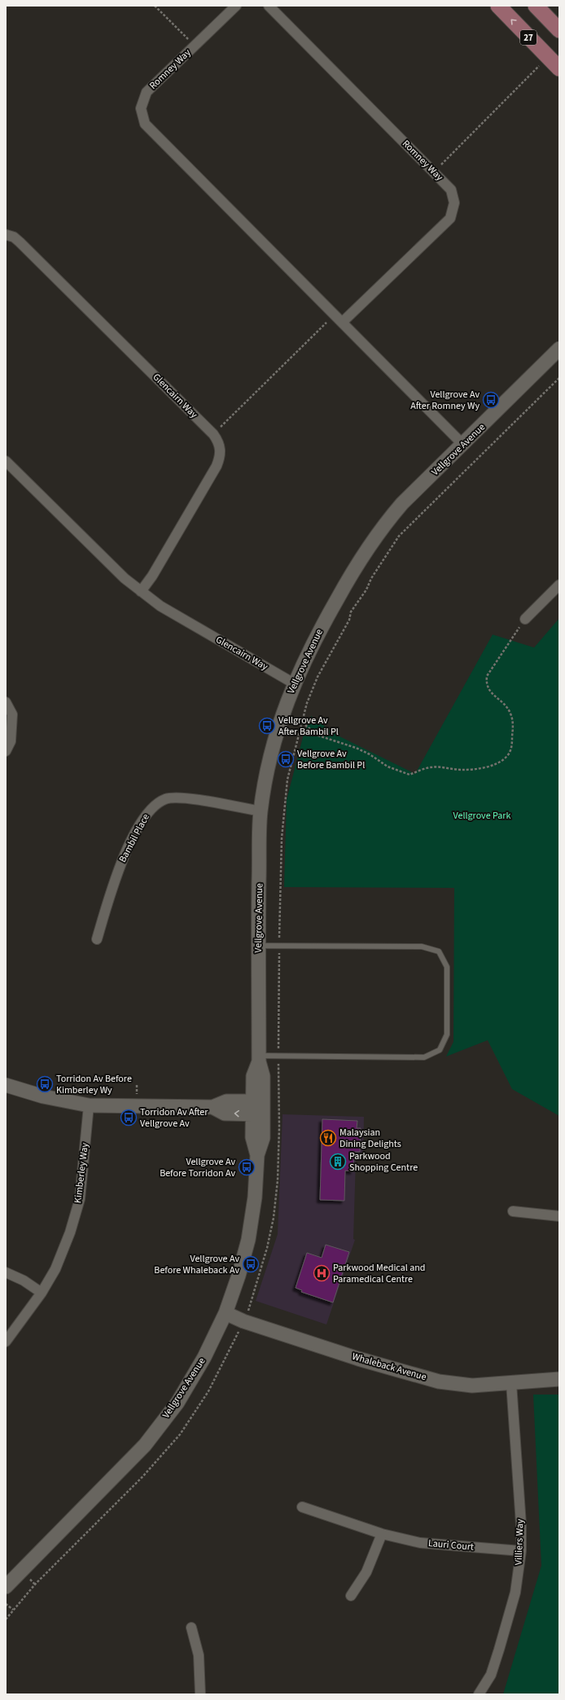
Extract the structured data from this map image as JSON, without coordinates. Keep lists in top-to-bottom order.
{
  "streets": {
    "main road": ["27"],
    "street": [
      "Romney Way",
      "Glencairn Way",
      "Vellgrove Avenue",
      "Bambil Place",
      "Kimberley Way",
      "Whaleback Avenue",
      "Villiers Way",
      "Lauri Court"
    ]
  },
  "crossings": [
    ["Romney Way", "Vellgrove Avenue"],
    ["Glencairn Way", "Vellgrove Avenue"],
    ["Vellgrove Avenue", "Bambil Place"],
    ["Vellgrove Avenue", "Whaleback Avenue"],
    ["Whaleback Avenue", "Villiers Way"],
    ["Villiers Way", "Lauri Court"]
  ],
  "parks": ["Vellgrove Park"],
  "places": {
    "bus stop": [
      "Vellgrove Av After Romney Wy",
      "Vellgrove Av After Bambil Pl",
      "Vellgrove Av Before Bambil Pl",
      "Torridon Av Before Kimberley Wy",
      "Torridon Av After Vellgrove Av",
      "Vellgrove Av Before Torridon Av",
      "Vellgrove Av Before Whaleback Av"
    ],
    "restaurant": ["Malaysian Dining Delights"],
    "building": ["Parkwood Shopping Centre"],
    "hospital": ["Parkwood Medical and Paramedical Centre"]
  }
}
